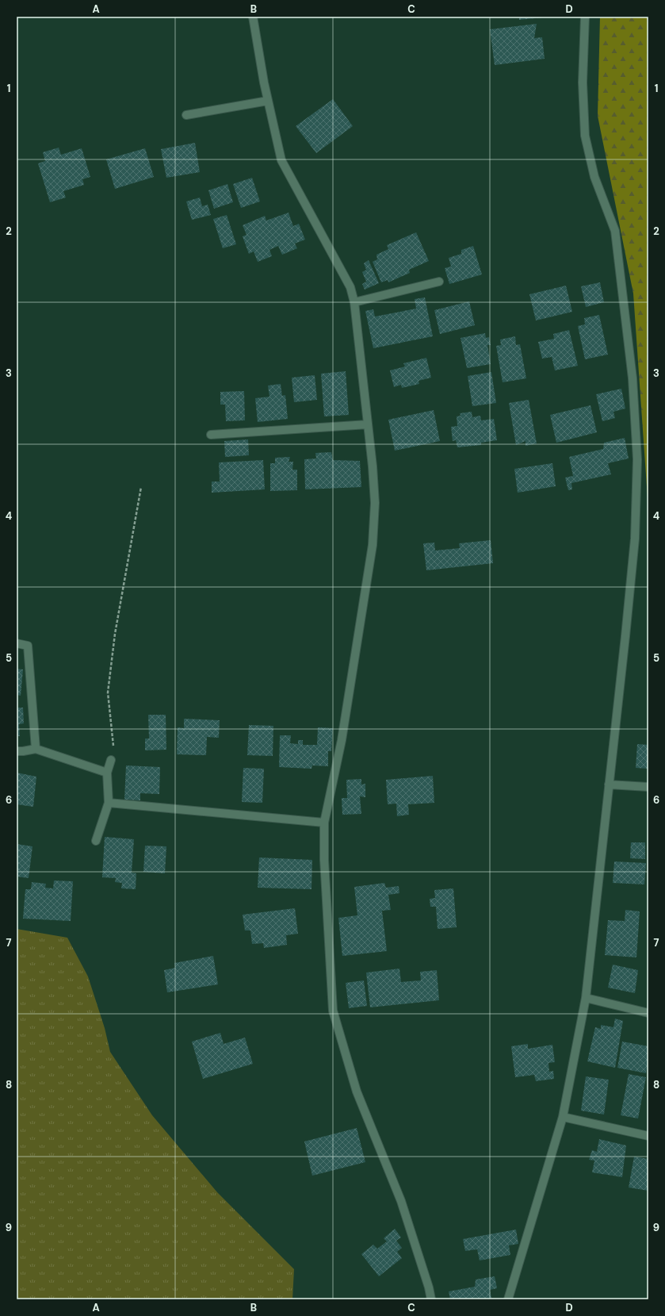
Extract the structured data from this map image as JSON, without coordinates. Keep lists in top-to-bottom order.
{
  "grid": {
    "columns": [
      "A",
      "B",
      "C",
      "D"
    ],
    "rows": [
      "1",
      "2",
      "3",
      "4",
      "5",
      "6",
      "7",
      "8",
      "9"
    ]
  }
}
